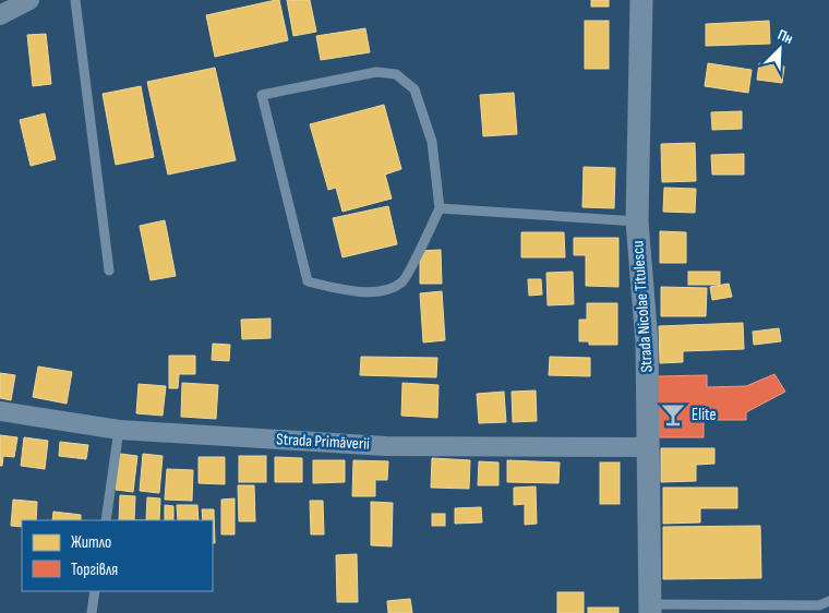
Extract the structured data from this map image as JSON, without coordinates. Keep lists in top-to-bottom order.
{
  "streets": {
    "street": ["Strada Nicolae Titulescu", "Strada Primăverii"]
  },
  "crossings": [
    ["Strada Nicolae Titulescu", "Strada Primăverii"]
  ],
  "places": {
    "bar": ["Elite"]
  },
  "legend": ["Житло", "Торгівля"],
  "north": "top right"
}
